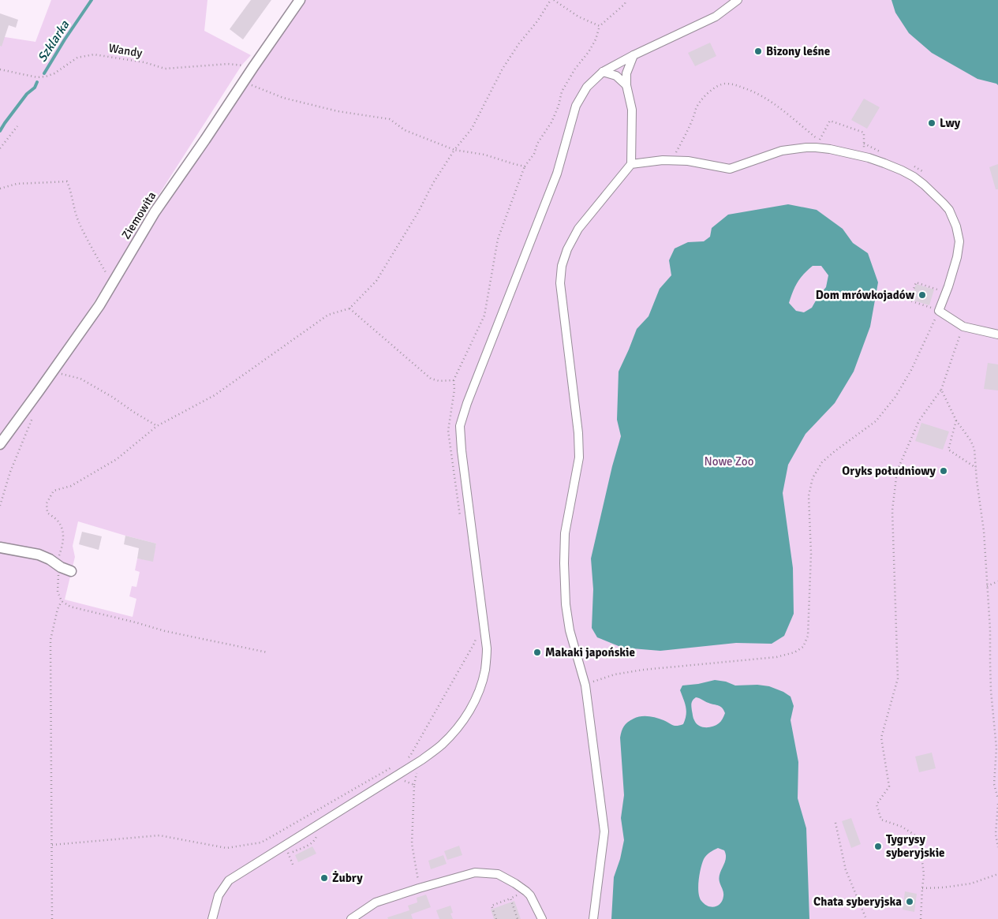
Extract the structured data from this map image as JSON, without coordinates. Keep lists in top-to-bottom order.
{
  "streets": {
    "street": ["Ziemowita"],
    "path": ["Wandy"]
  },
  "crossings": [
    ["Wandy", "Ziemowita"]
  ],
  "water": ["Szklarka"],
  "parks": ["Nowe Zoo"],
  "places": [
    "Bizony leśne",
    "Lwy",
    "Dom mrówkojadów",
    "Oryks południowy",
    "Makaki japońskie",
    "Tygrysy syberyjskie",
    "Żubry",
    "Chata syberyjska"
  ]
}
